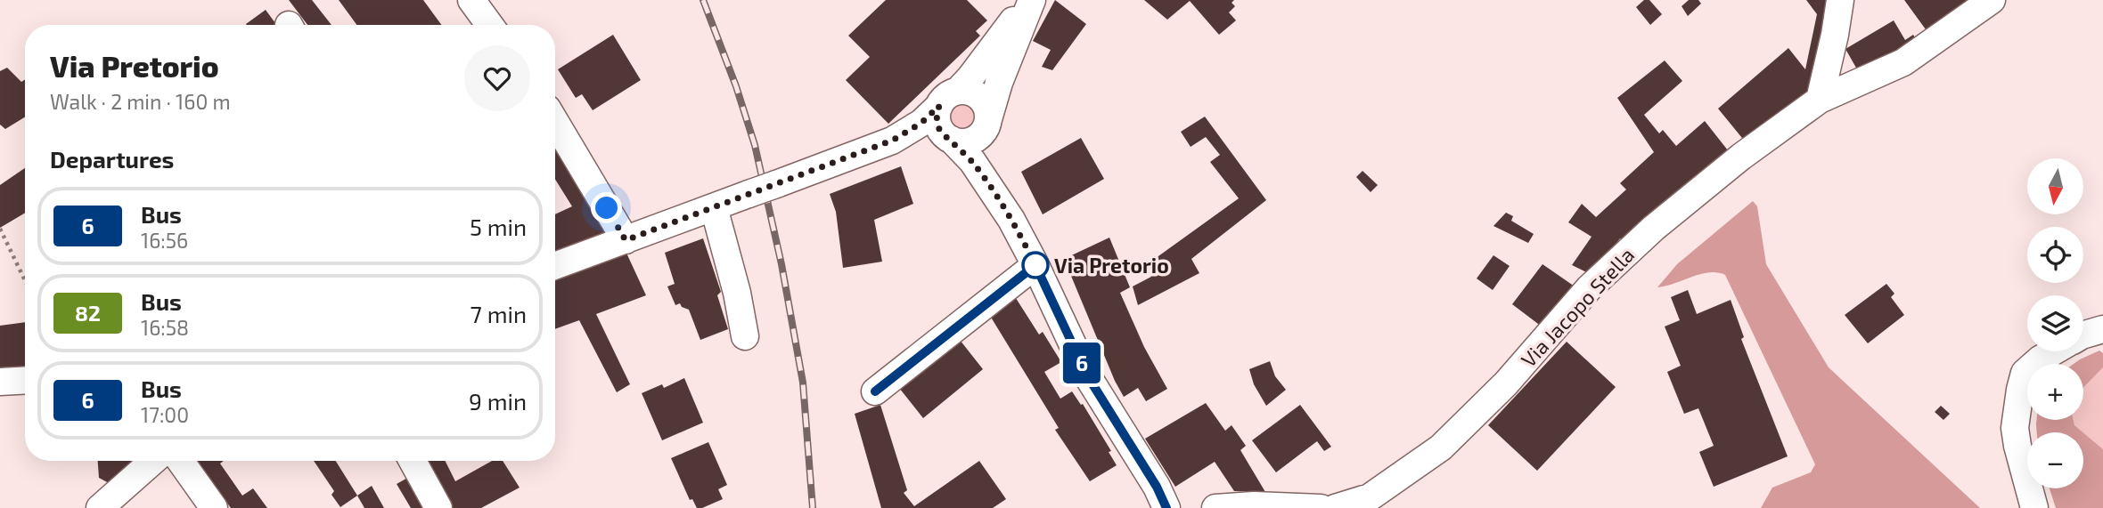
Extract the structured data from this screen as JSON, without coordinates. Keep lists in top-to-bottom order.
{
  "streets": {
    "street": ["Via Jacopo Stella"]
  },
  "places": ["Via Pretorio"],
  "lines": ["bus line 6"],
  "north": "bottom",
  "page": {
    "on_map": "6",
    "heading": [
      ["Via Pretorio", "Walk · 2 min · 160 m"],
      "Departures"
    ],
    "map_buttons": ["+", "−"],
    "list": [
      {
        "mark": "6",
        "name": "Bus",
        "note": "16:56",
        "value": "5 min"
      },
      {
        "mark": "82",
        "name": "Bus",
        "note": "16:58",
        "value": "7 min"
      },
      {
        "mark": "6",
        "name": "Bus",
        "note": "17:00",
        "value": "9 min"
      }
    ]
  }
}
